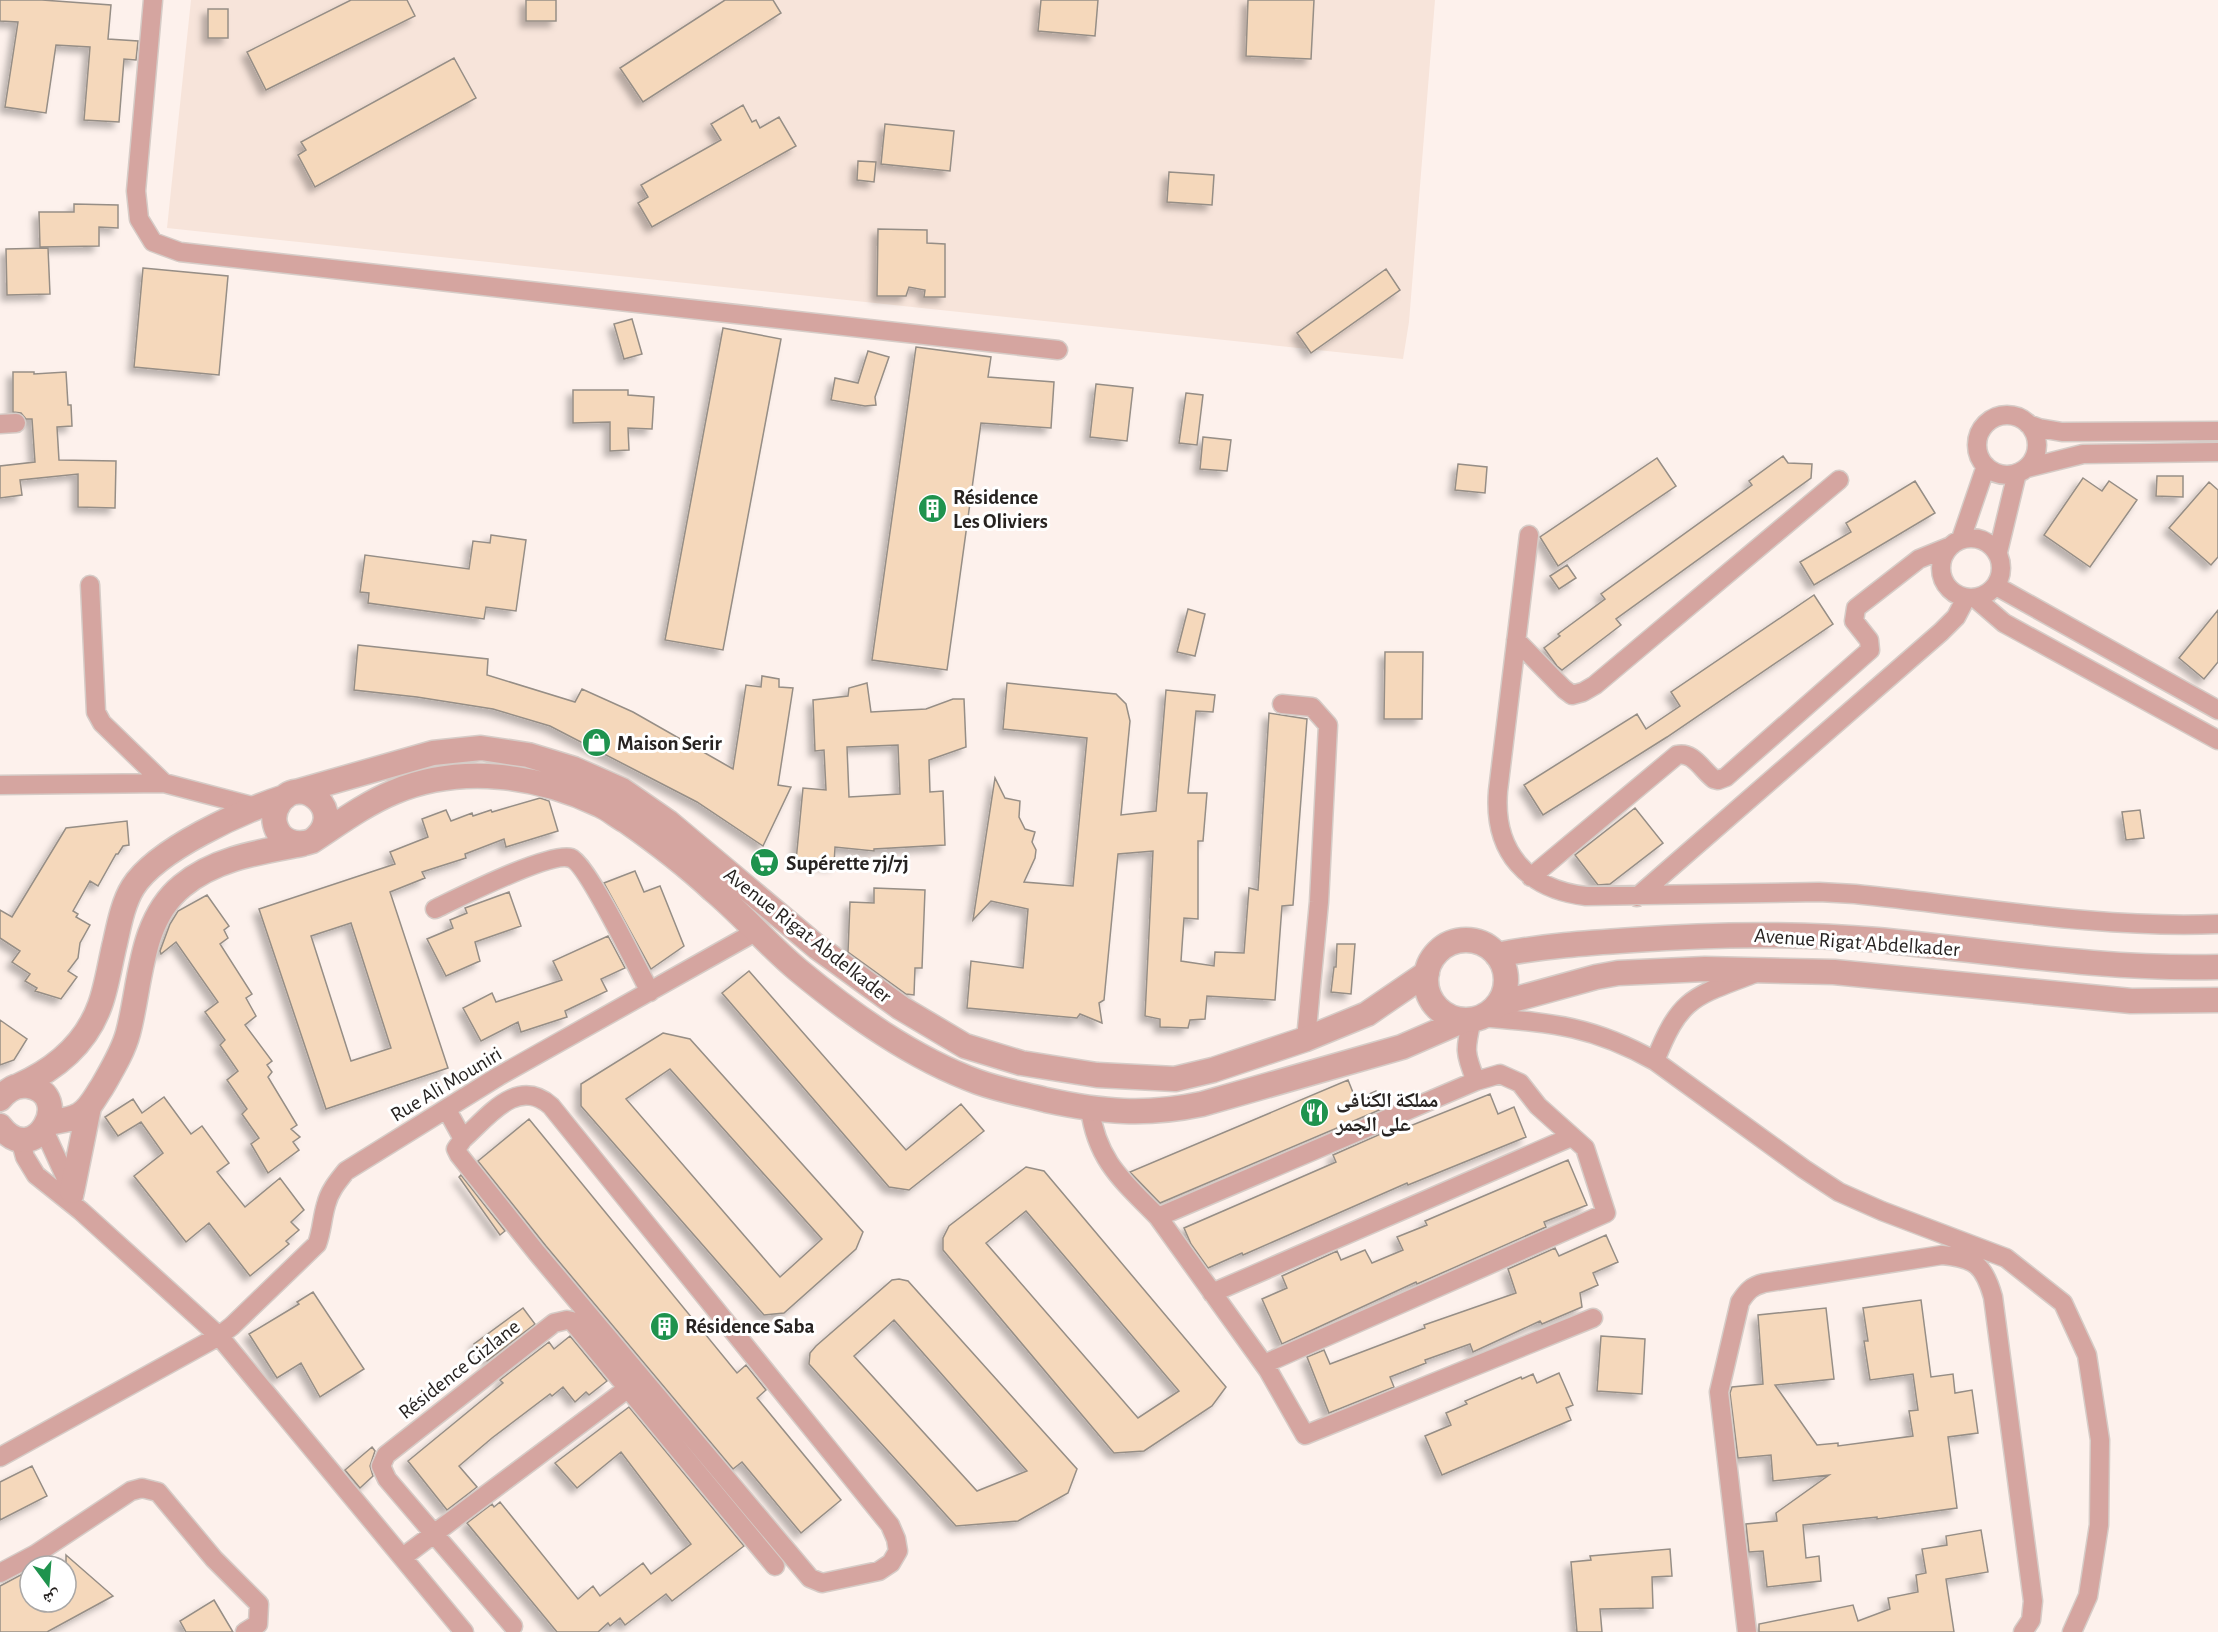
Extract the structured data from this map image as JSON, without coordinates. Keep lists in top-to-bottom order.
{
  "streets": {
    "street": ["Avenue Rigat Abdelkader", "Rue Ali Mouniri", "Résidence Gizlane"]
  },
  "places": {
    "building": ["Résidence Les Oliviers", "Résidence Saba"],
    "shop": ["Maison Serir"],
    "supermarket": ["Supérette 7j/7j"],
    "restaurant": ["مملكة الكنافى على الجمر"]
  },
  "north": "bottom"
}
